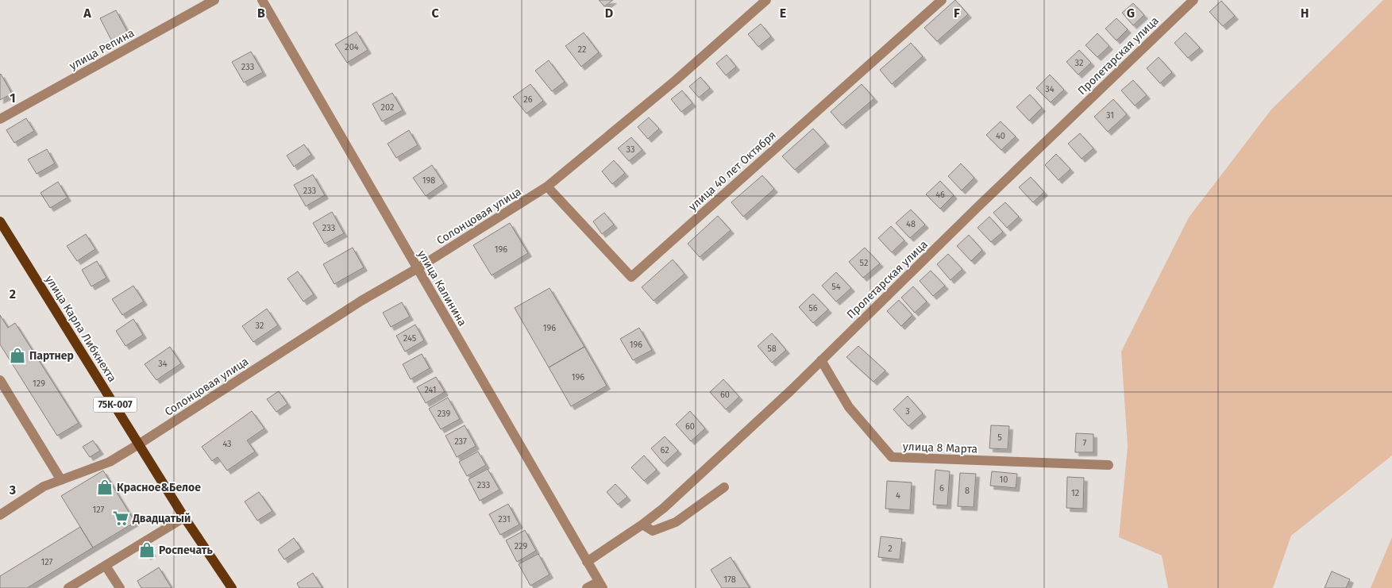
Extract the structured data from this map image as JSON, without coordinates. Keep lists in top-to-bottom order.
{
  "streets": {
    "main road": ["улица Карла Либкнехта", "75К-007"],
    "street": [
      "улица Репина",
      "Пролетарская улица",
      "улица 40 лет Октября",
      "Солонцовая улица",
      "улица Калинина",
      "улица 8 Марта"
    ]
  },
  "crossings": [
    ["Пролетарская улица", "улица Калинина"],
    ["Пролетарская улица", "улица 8 Марта"],
    ["улица 40 лет Октября", "Солонцовая улица"],
    ["Солонцовая улица", "улица Калинина"],
    ["Солонцовая улица", "улица Карла Либкнехта"]
  ],
  "places": {
    "shop": ["Партнер", "Красное&Белое", "Роспечать"],
    "supermarket": ["Двадцатый"]
  },
  "house_numbers": [
    "204",
    "22",
    "32",
    "233",
    "34",
    "26",
    "202",
    "31",
    "40",
    "33",
    "198",
    "233",
    "46",
    "48",
    "233",
    "196",
    "52",
    "54",
    "56",
    "32",
    "196",
    "245",
    "196",
    "58",
    "34",
    "196",
    "129",
    "241",
    "60",
    "3",
    "239",
    "60",
    "5",
    "237",
    "7",
    "43",
    "62",
    "10",
    "233",
    "6",
    "8",
    "12",
    "4",
    "127",
    "231",
    "229",
    "2",
    "127",
    "178"
  ],
  "grid": {
    "columns": [
      "A",
      "B",
      "C",
      "D",
      "E",
      "F",
      "G",
      "H"
    ],
    "rows": ["1", "2", "3"]
  }
}
